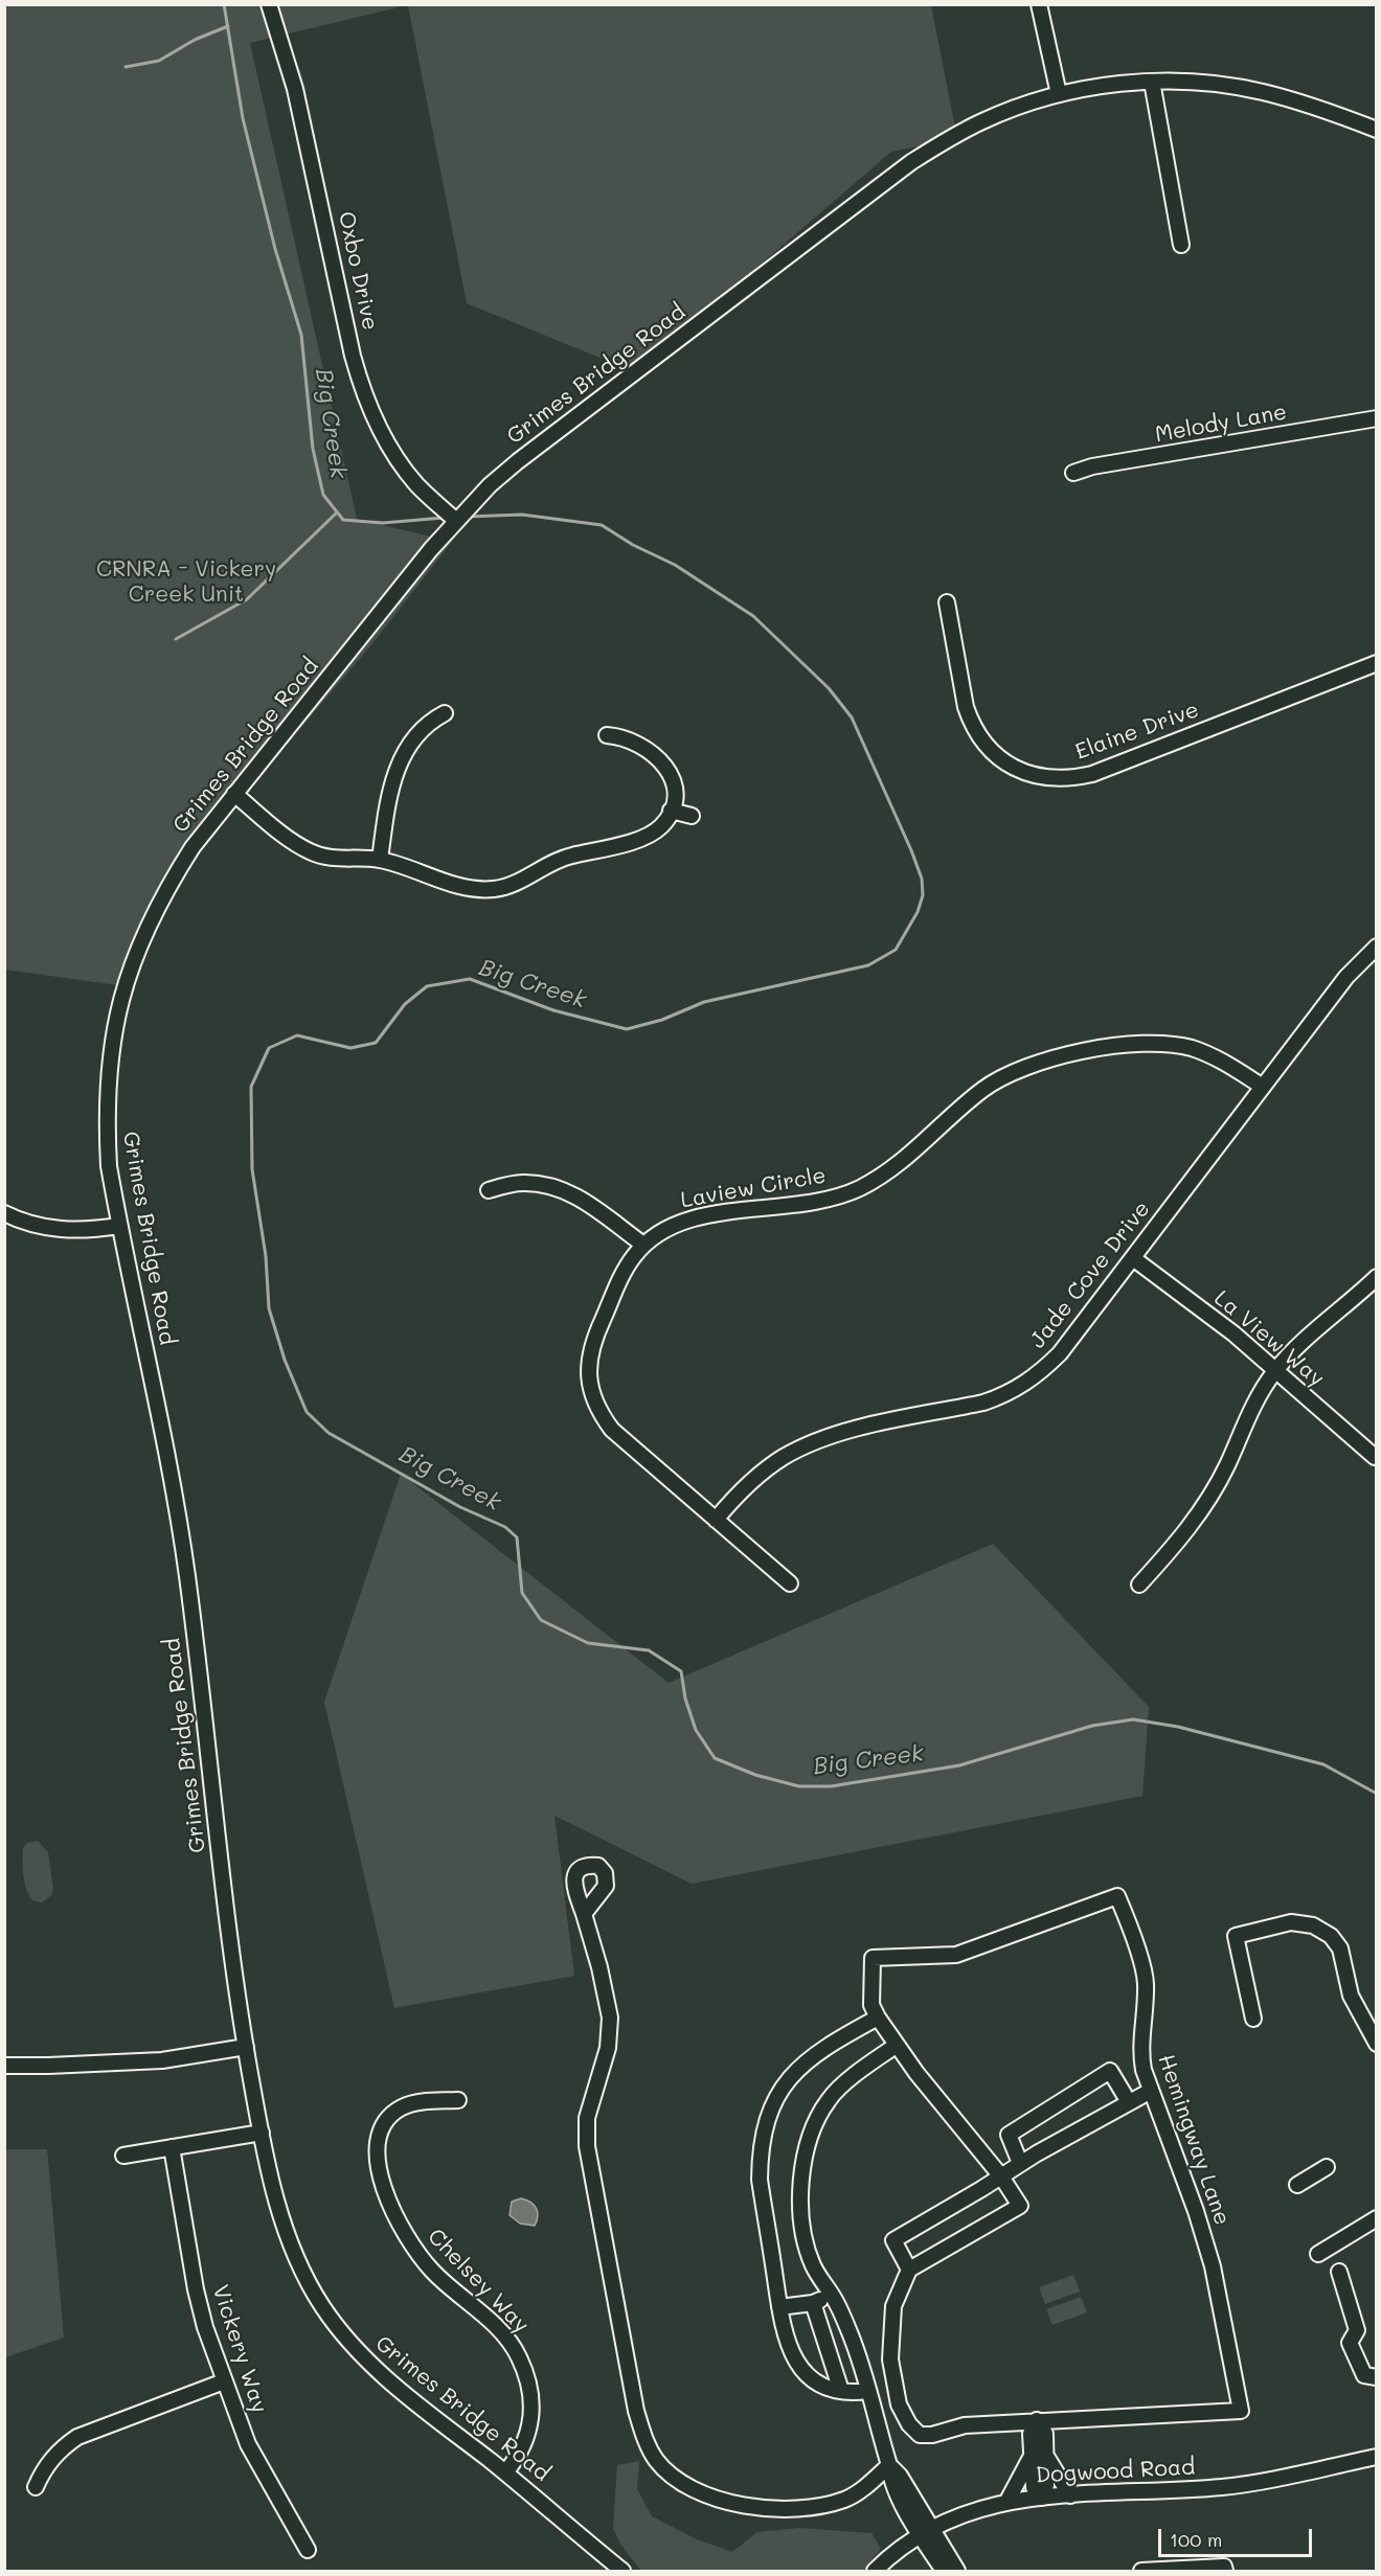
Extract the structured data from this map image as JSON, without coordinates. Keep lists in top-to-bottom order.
{
  "streets": {
    "street": [
      "Oxbo Drive",
      "Grimes Bridge Road",
      "Melody Lane",
      "Elaine Drive",
      "Laview Circle",
      "Jade Cove Drive",
      "La View Way",
      "Hemingway Lane",
      "Chelsey Way",
      "Vickery Way",
      "Dogwood Road"
    ]
  },
  "crossings": [
    ["Oxbo Drive", "Grimes Bridge Road"],
    ["Grimes Bridge Road", "Chelsey Way"],
    ["Laview Circle", "Jade Cove Drive"],
    ["Jade Cove Drive", "La View Way"]
  ],
  "water": ["Big Creek"],
  "parks": ["CRNRA - Vickery Creek Unit"],
  "scale_bar": "100 m"
}
